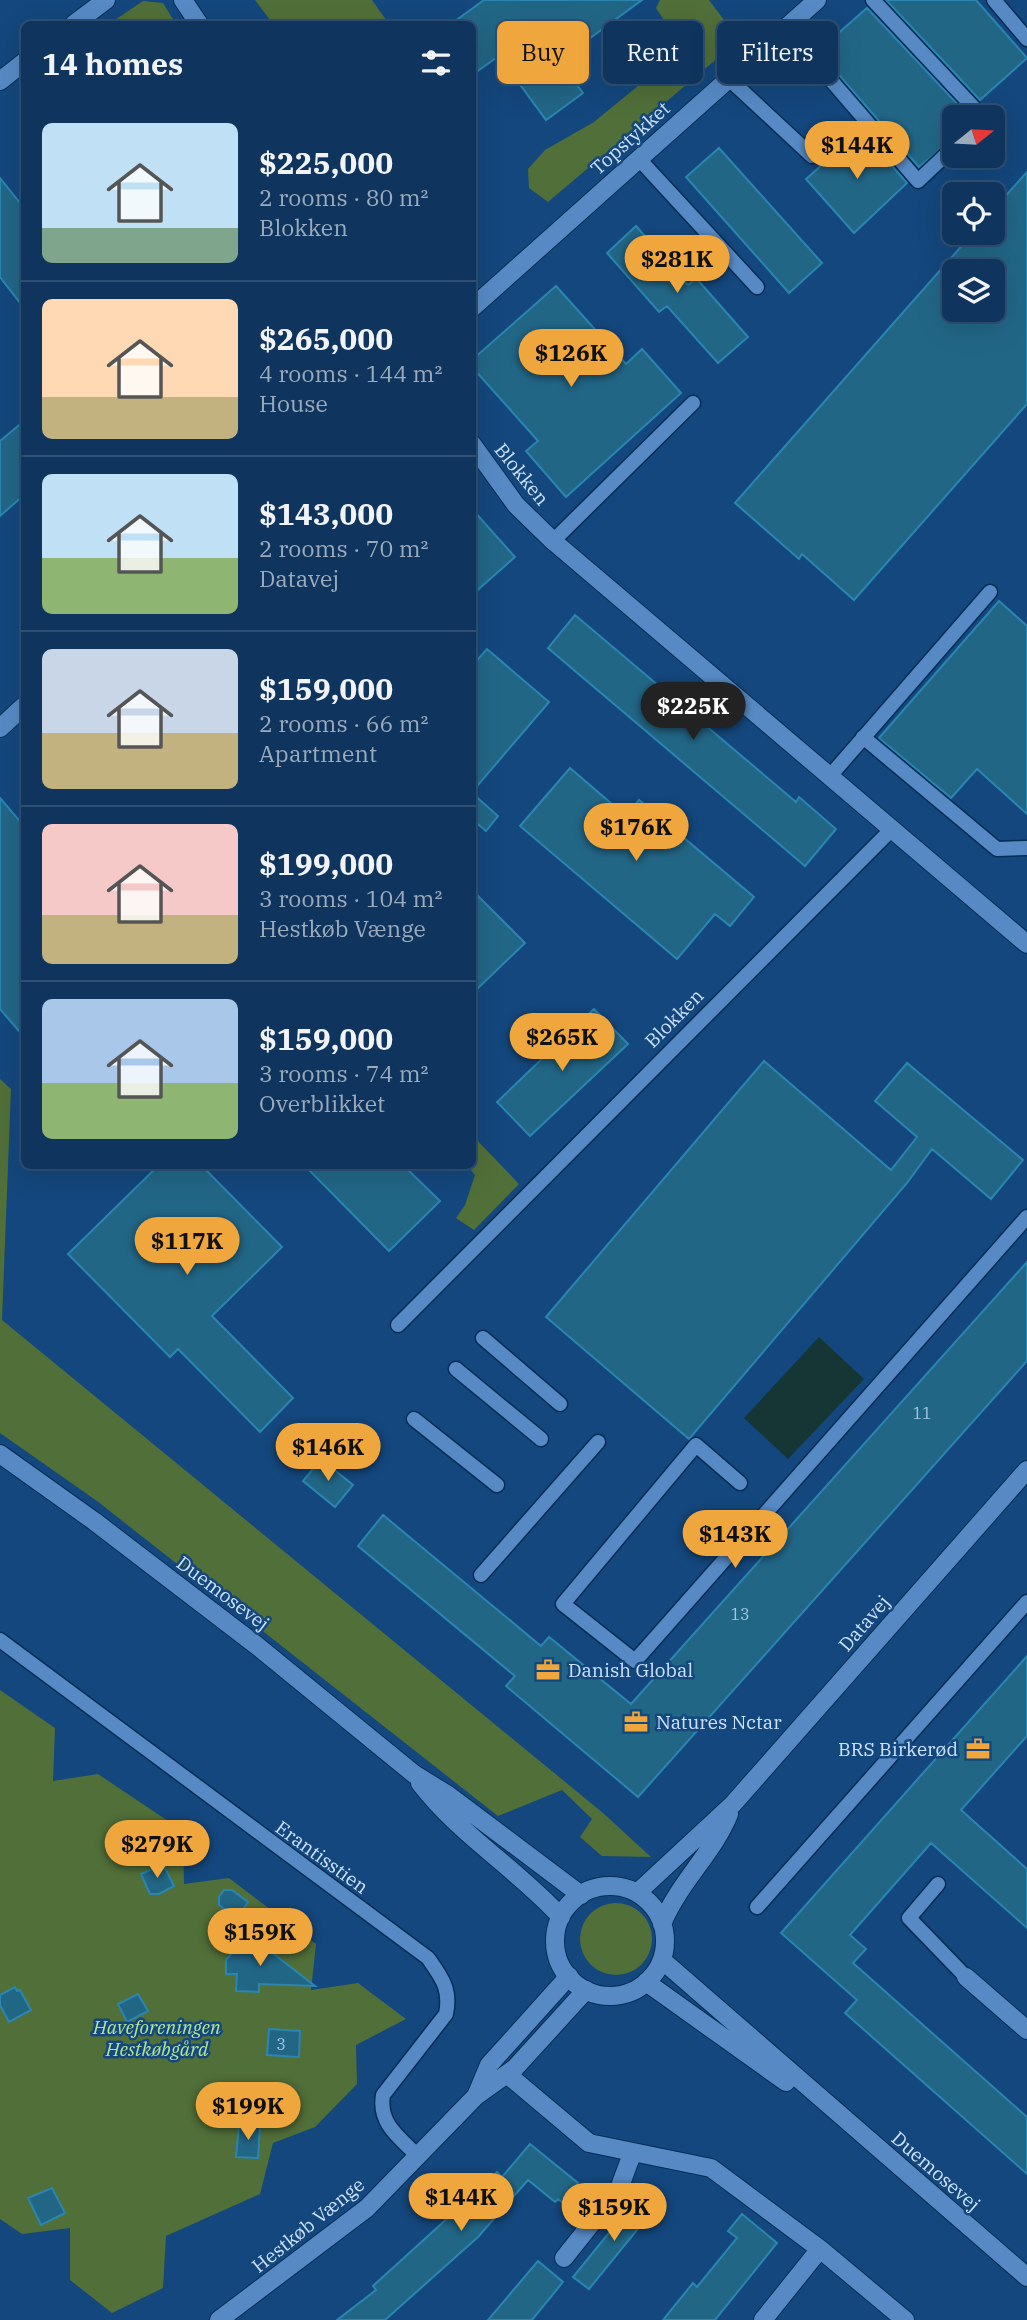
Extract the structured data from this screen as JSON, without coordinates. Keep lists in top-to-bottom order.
{
  "streets": {
    "street": [
      "Topstykket",
      "Blokken",
      "Duemosevej",
      "Datavej",
      "Hestkøb Vænge"
    ],
    "lane": ["Erantisstien"]
  },
  "crossings": [
    ["Duemosevej", "Datavej"],
    ["Duemosevej", "Hestkøb Vænge"],
    ["Datavej", "Hestkøb Vænge"],
    ["Erantisstien", "Hestkøb Vænge"]
  ],
  "parks": ["Haveforeningen Hestkøbgård"],
  "places": {
    "office": ["Danish Global", "Natures Nctar", "BRS Birkerød"]
  },
  "house_numbers": ["11", "13", "3"],
  "north": "right",
  "page": {
    "chip": ["Buy", "Rent", "Filters"],
    "heading": "14 homes",
    "list": [
      {
        "name": "$225,000",
        "note": "2 rooms · 80 m² · Blokken"
      },
      {
        "name": "$265,000",
        "note": "4 rooms · 144 m² · House"
      },
      {
        "name": "$143,000",
        "note": "2 rooms · 70 m² · Datavej"
      },
      {
        "name": "$159,000",
        "note": "2 rooms · 66 m² · Apartment"
      },
      {
        "name": "$199,000",
        "note": "3 rooms · 104 m² · Hestkøb Vænge"
      },
      {
        "name": "$159,000",
        "note": "3 rooms · 74 m² · Overblikket"
      }
    ],
    "price": [
      "$144K",
      "$281K",
      "$126K",
      "$225K",
      "$176K",
      "$265K",
      "$117K",
      "$146K",
      "$143K",
      "$279K",
      "$159K",
      "$199K",
      "$144K",
      "$159K"
    ]
  }
}
